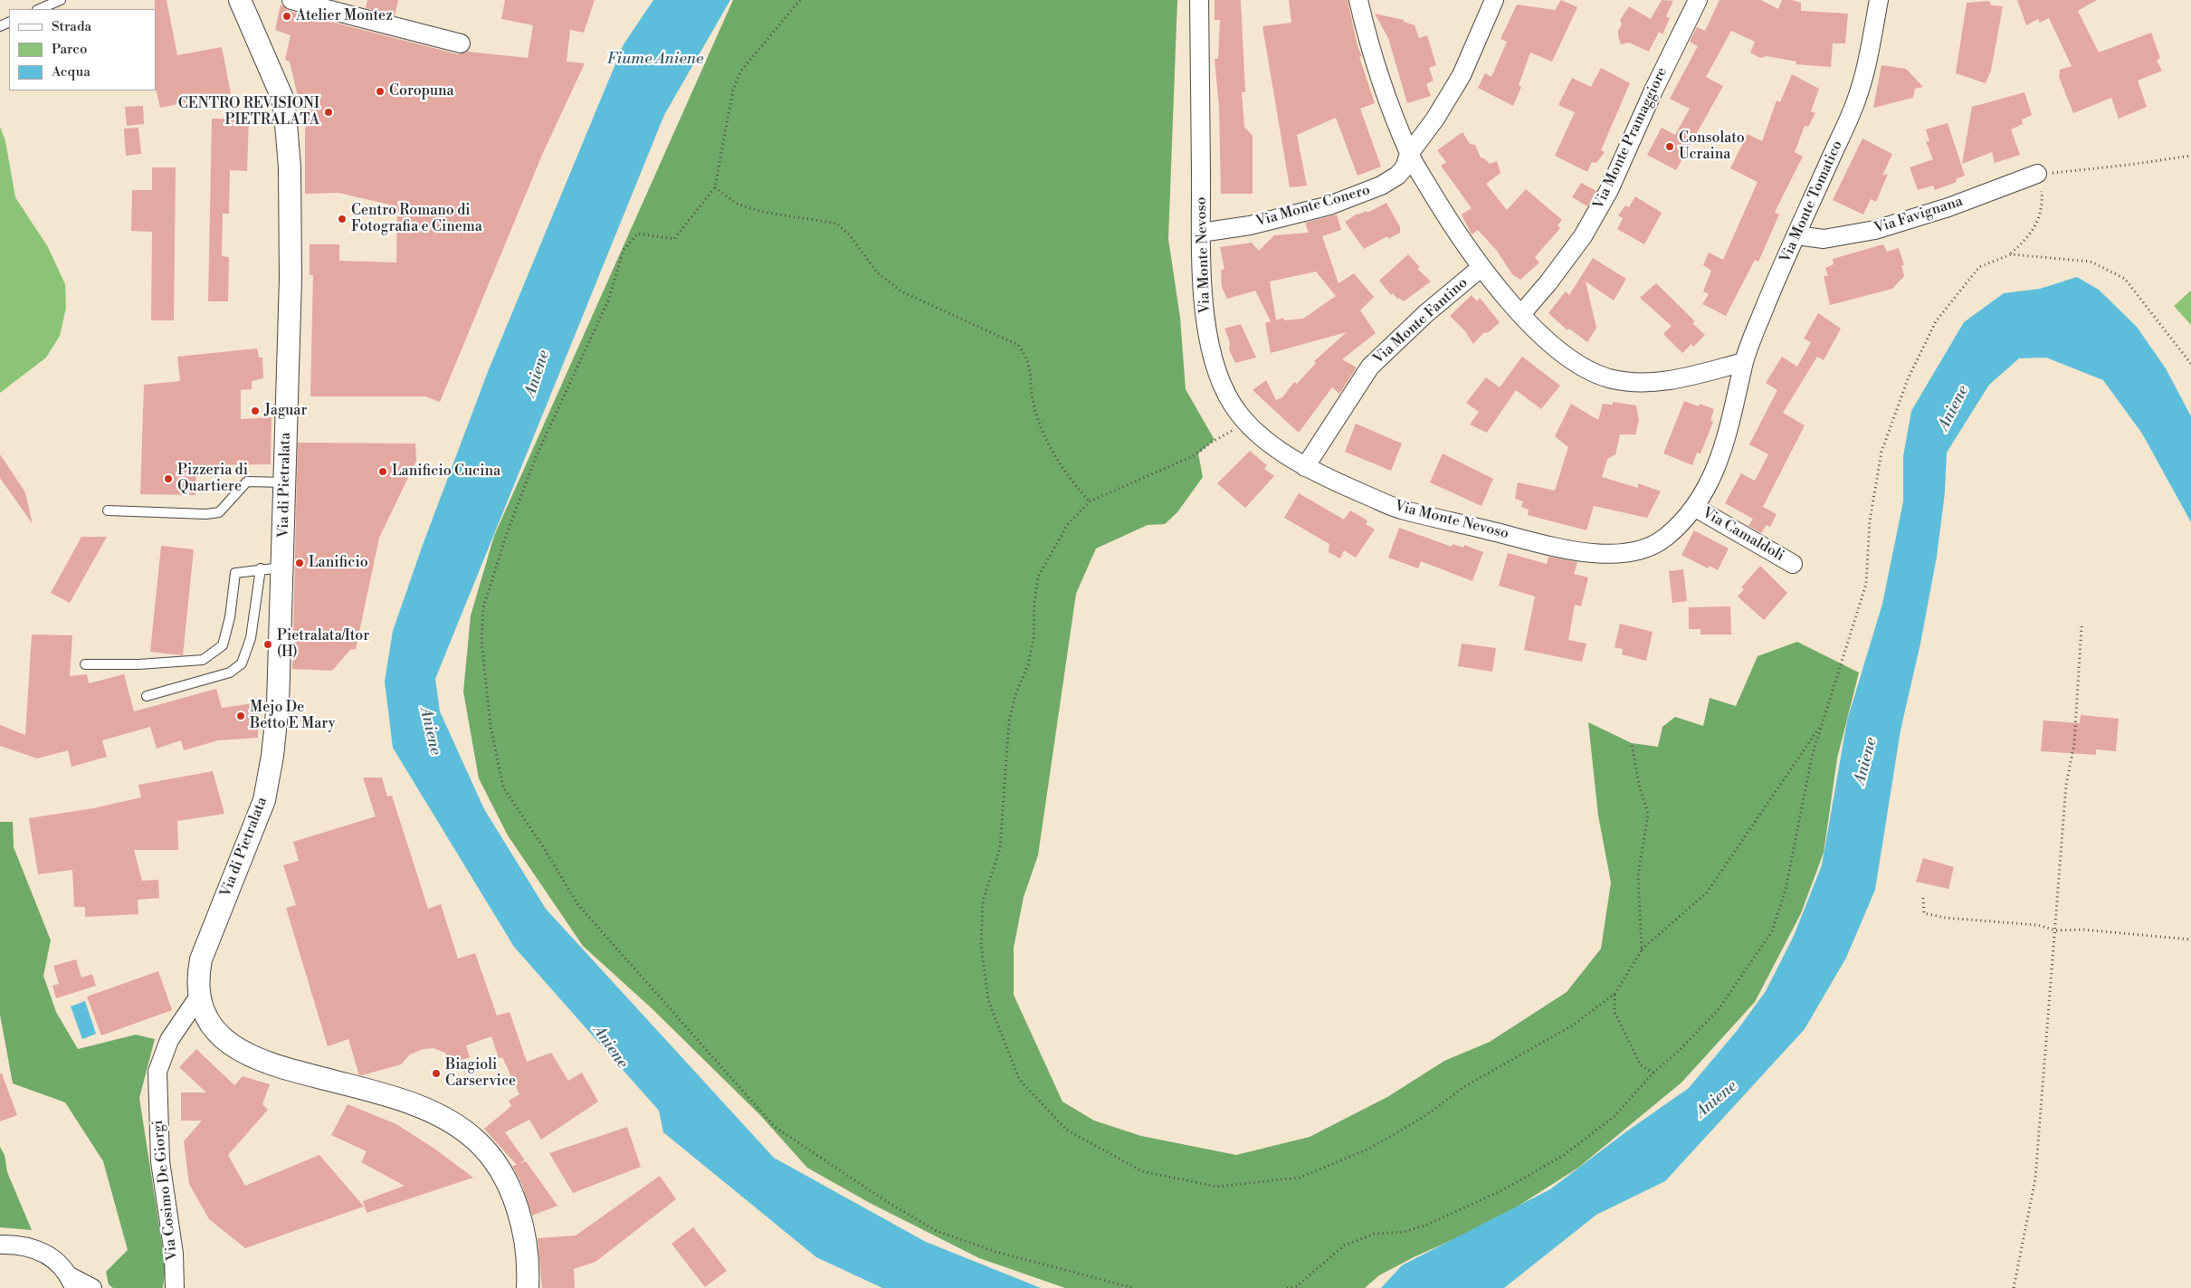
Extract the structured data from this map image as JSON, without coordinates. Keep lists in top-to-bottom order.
{
  "streets": {
    "street": [
      "Via Monte Pramaggiore",
      "Via Monte Tomatico",
      "Via Monte Conero",
      "Via Favignana",
      "Via Monte Nevoso",
      "Via Monte Fantino",
      "Via di Pietralata",
      "Via Camaldoli",
      "Via Cosimo De Giorgi"
    ]
  },
  "crossings": [
    ["Via Monte Tomatico", "Via Favignana"],
    ["Via Monte Tomatico", "Via Monte Nevoso"],
    ["Via Monte Conero", "Via Monte Nevoso"],
    ["Via Monte Nevoso", "Via Monte Fantino"],
    ["Via Monte Nevoso", "Via Camaldoli"],
    ["Via di Pietralata", "Via Cosimo De Giorgi"]
  ],
  "water": ["Fiume Aniene", "Aniene"],
  "places": [
    "Atelier Montez",
    "Coropuna",
    "CENTRO REVISIONI PIETRALATA",
    "Consolato Ucraina",
    "Centro Romano di Fotografia e Cinema",
    "Jaguar",
    "Lanificio Cucina",
    "Pizzeria di Quartiere",
    "Lanificio",
    "Pietralata/Itor (H)",
    "Mejo De Betto E Mary",
    "Biagioli Carservice"
  ],
  "legend": ["Strada", "Parco", "Acqua"]
}
